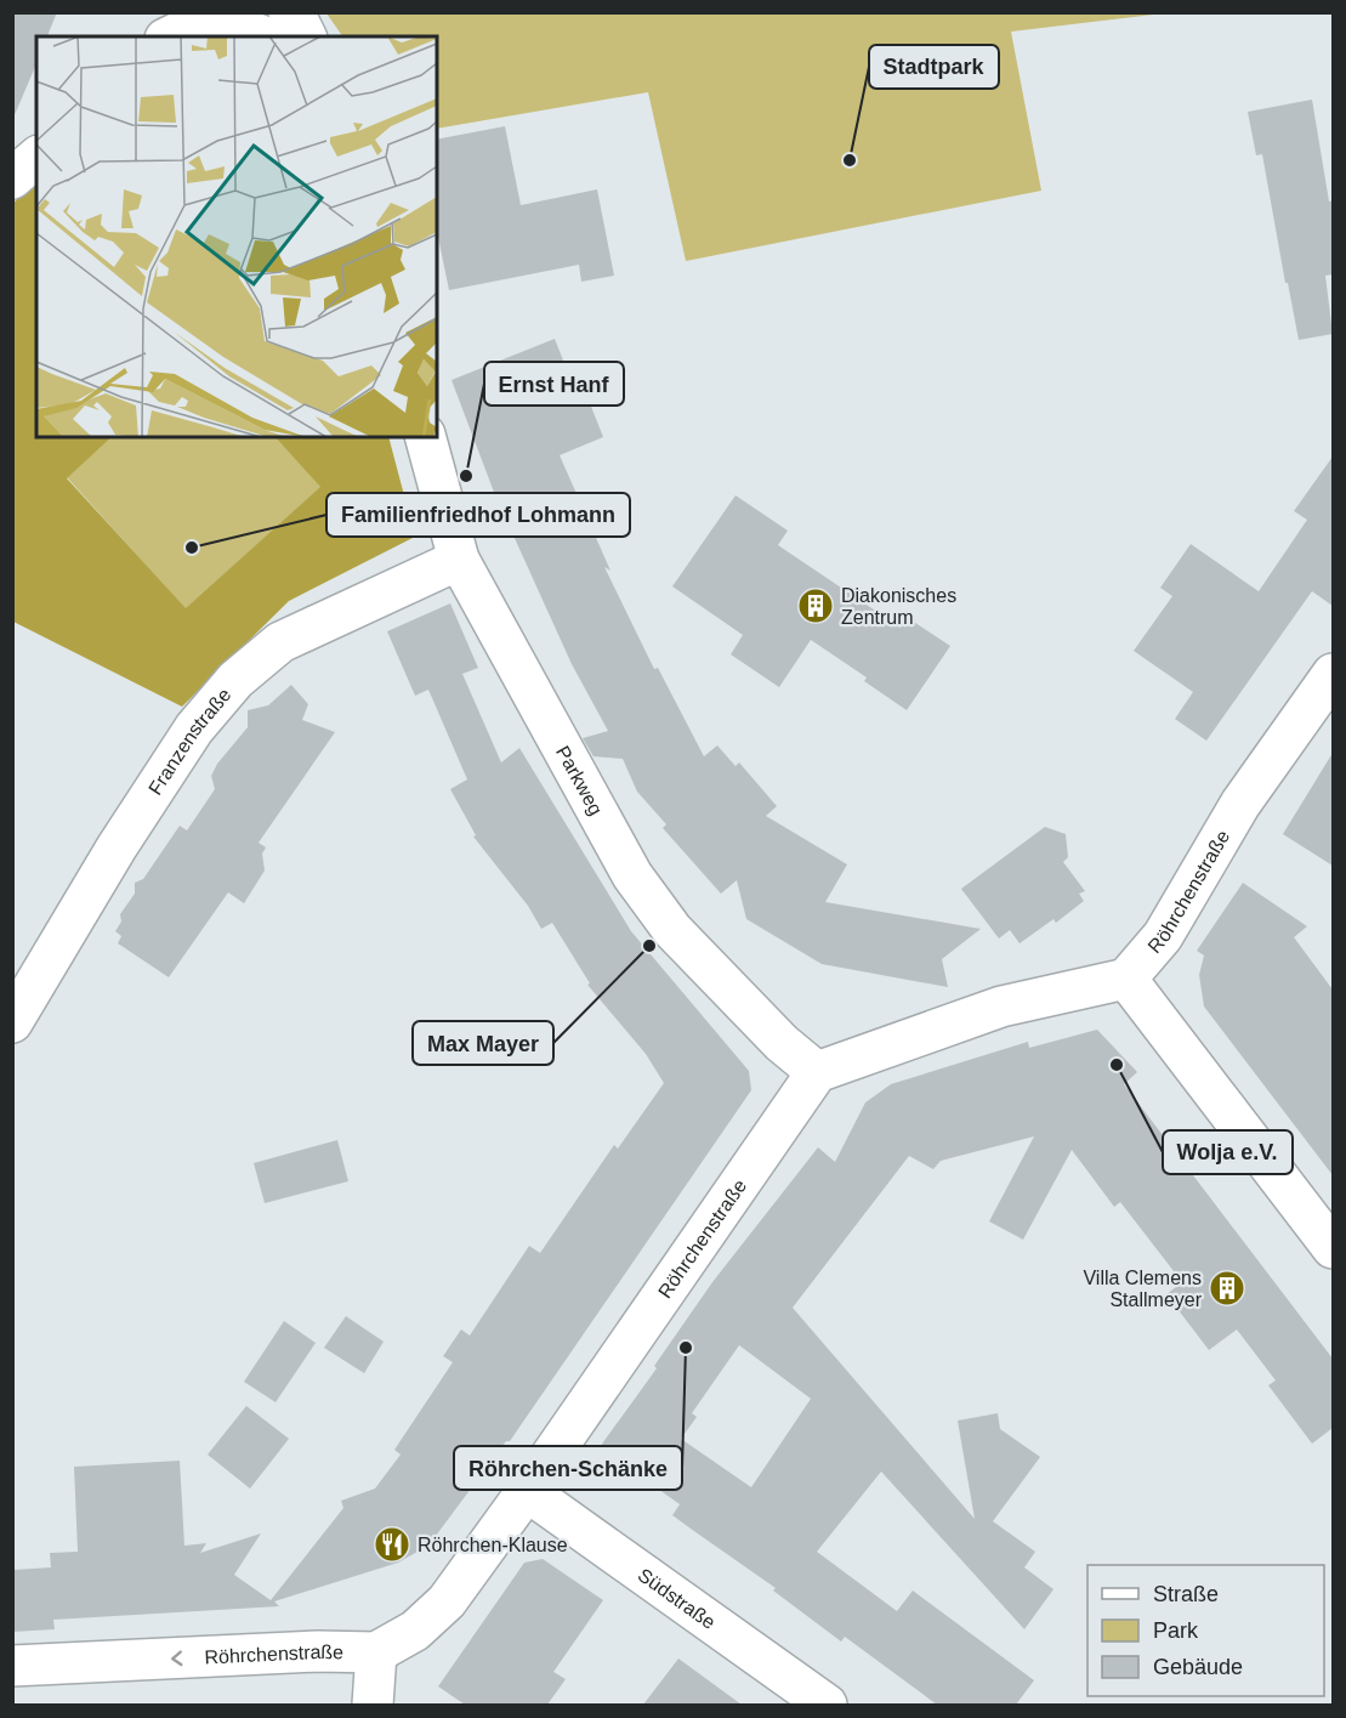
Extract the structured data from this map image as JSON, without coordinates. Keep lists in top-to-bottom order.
{
  "streets": {
    "street": [
      "Franzenstraße",
      "Parkweg",
      "Röhrchenstraße",
      "Südstraße"
    ]
  },
  "crossings": [
    ["Franzenstraße", "Parkweg"],
    ["Parkweg", "Röhrchenstraße"],
    ["Röhrchenstraße", "Südstraße"]
  ],
  "places": {
    "other": [
      "Stadtpark",
      "Ernst Hanf",
      "Familienfriedhof Lohmann",
      "Max Mayer",
      "Wolja e.V.",
      "Röhrchen-Schänke"
    ],
    "building": ["Diakonisches Zentrum", "Villa Clemens Stallmeyer"],
    "restaurant": ["Röhrchen-Klause"]
  },
  "legend": ["Straße", "Park", "Gebäude"]
}
